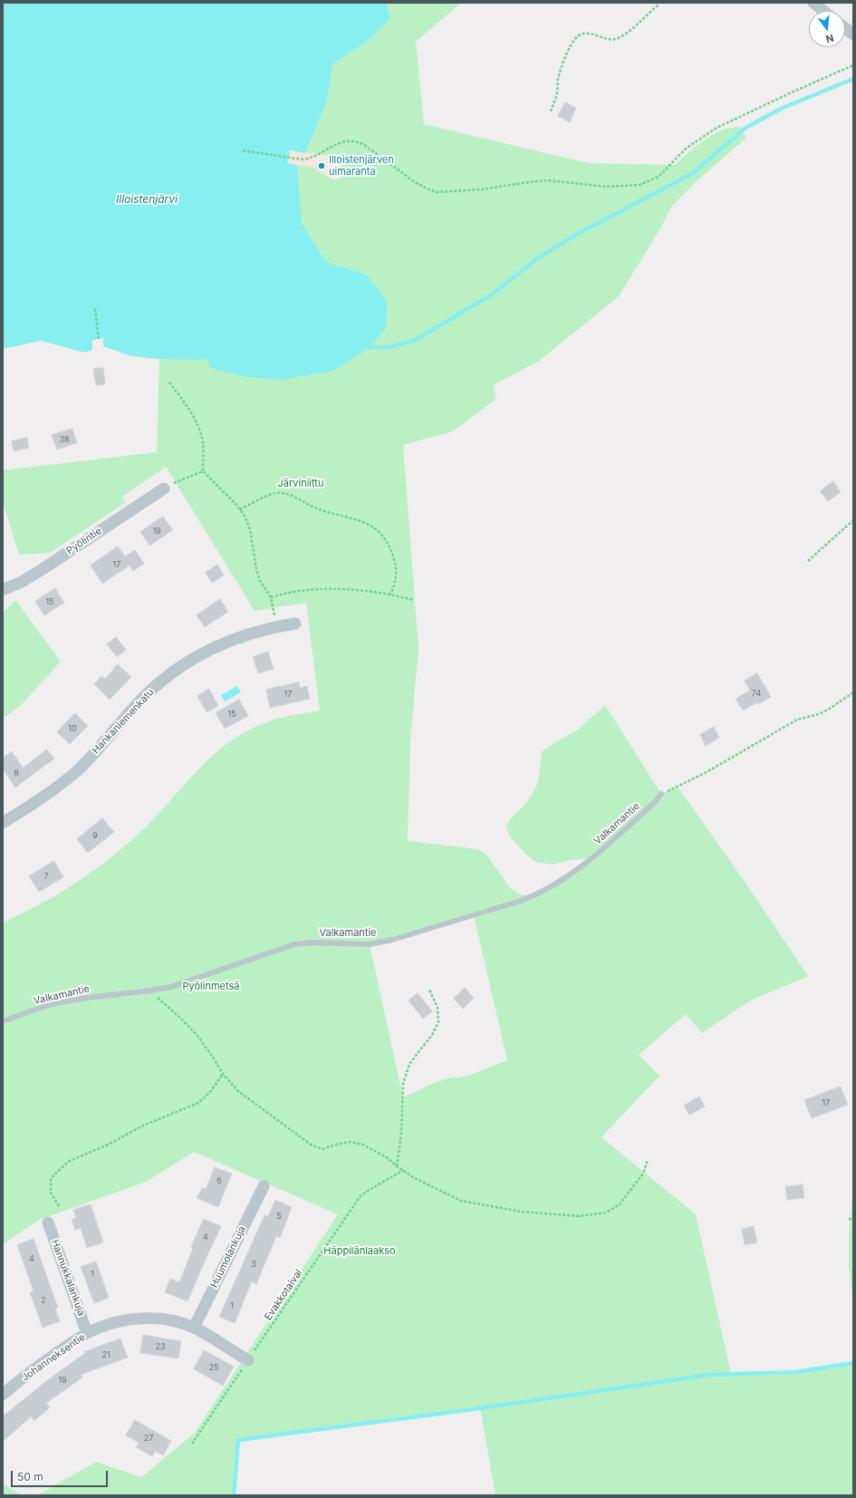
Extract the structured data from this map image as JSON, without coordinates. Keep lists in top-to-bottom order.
{
  "streets": {
    "street": [
      "Pyölintie",
      "Hankaniemenkatu",
      "Huumolankuja",
      "Hannukkalankuja",
      "Johanneksentie"
    ],
    "lane": ["Valkamantie"],
    "path": ["Evakkotaival"]
  },
  "crossings": [
    ["Huumolankuja", "Johanneksentie"],
    ["Hannukkalankuja", "Johanneksentie"],
    ["Evakkotaival", "Johanneksentie"]
  ],
  "water": ["Illoistenjärvi"],
  "parks": ["Järviniittu", "Pyölinmetsä", "Häppilänlaakso"],
  "places": ["Illoistenjärven uimaranta"],
  "house_numbers": [
    "38",
    "19",
    "17",
    "15",
    "74",
    "17",
    "15",
    "10",
    "8",
    "9",
    "7",
    "17",
    "6",
    "5",
    "4",
    "4",
    "3",
    "1",
    "2",
    "1",
    "23",
    "21",
    "25",
    "19",
    "27"
  ],
  "scale_bar": "50 m",
  "north": "bottom"
}
